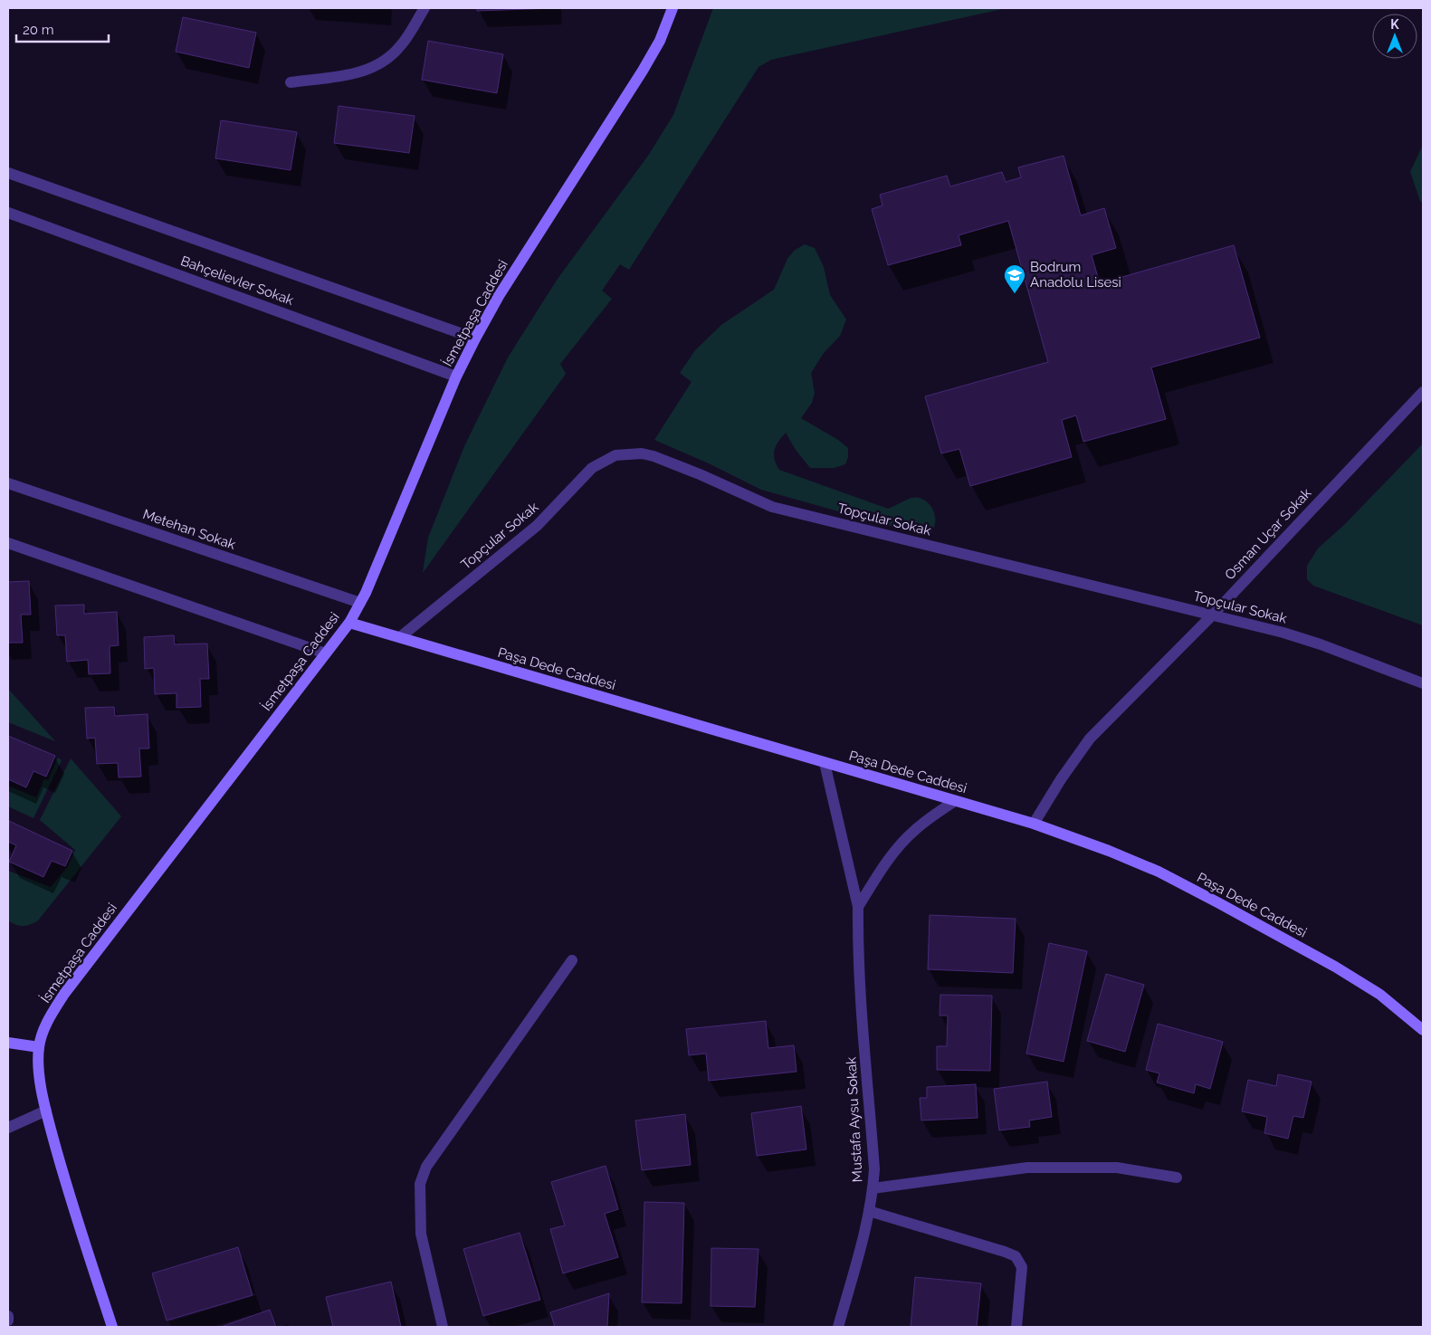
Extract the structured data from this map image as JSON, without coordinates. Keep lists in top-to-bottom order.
{
  "streets": {
    "street": [
      "Bahçelievler Sokak",
      "İsmetpaşa Caddesi",
      "Topçular Sokak",
      "Metehan Sokak",
      "Osman Uçar Sokak",
      "Paşa Dede Caddesi",
      "Mustafa Aysu Sokak"
    ]
  },
  "crossings": [
    ["Bahçelievler Sokak", "İsmetpaşa Caddesi"],
    ["İsmetpaşa Caddesi", "Metehan Sokak"],
    ["İsmetpaşa Caddesi", "Paşa Dede Caddesi"],
    ["Topçular Sokak", "Osman Uçar Sokak"],
    ["Topçular Sokak", "Paşa Dede Caddesi"],
    ["Osman Uçar Sokak", "Paşa Dede Caddesi"],
    ["Paşa Dede Caddesi", "Mustafa Aysu Sokak"]
  ],
  "places": {
    "school or university": ["Bodrum Anadolu Lisesi"]
  },
  "scale_bar": "20 m",
  "north": "top"
}
